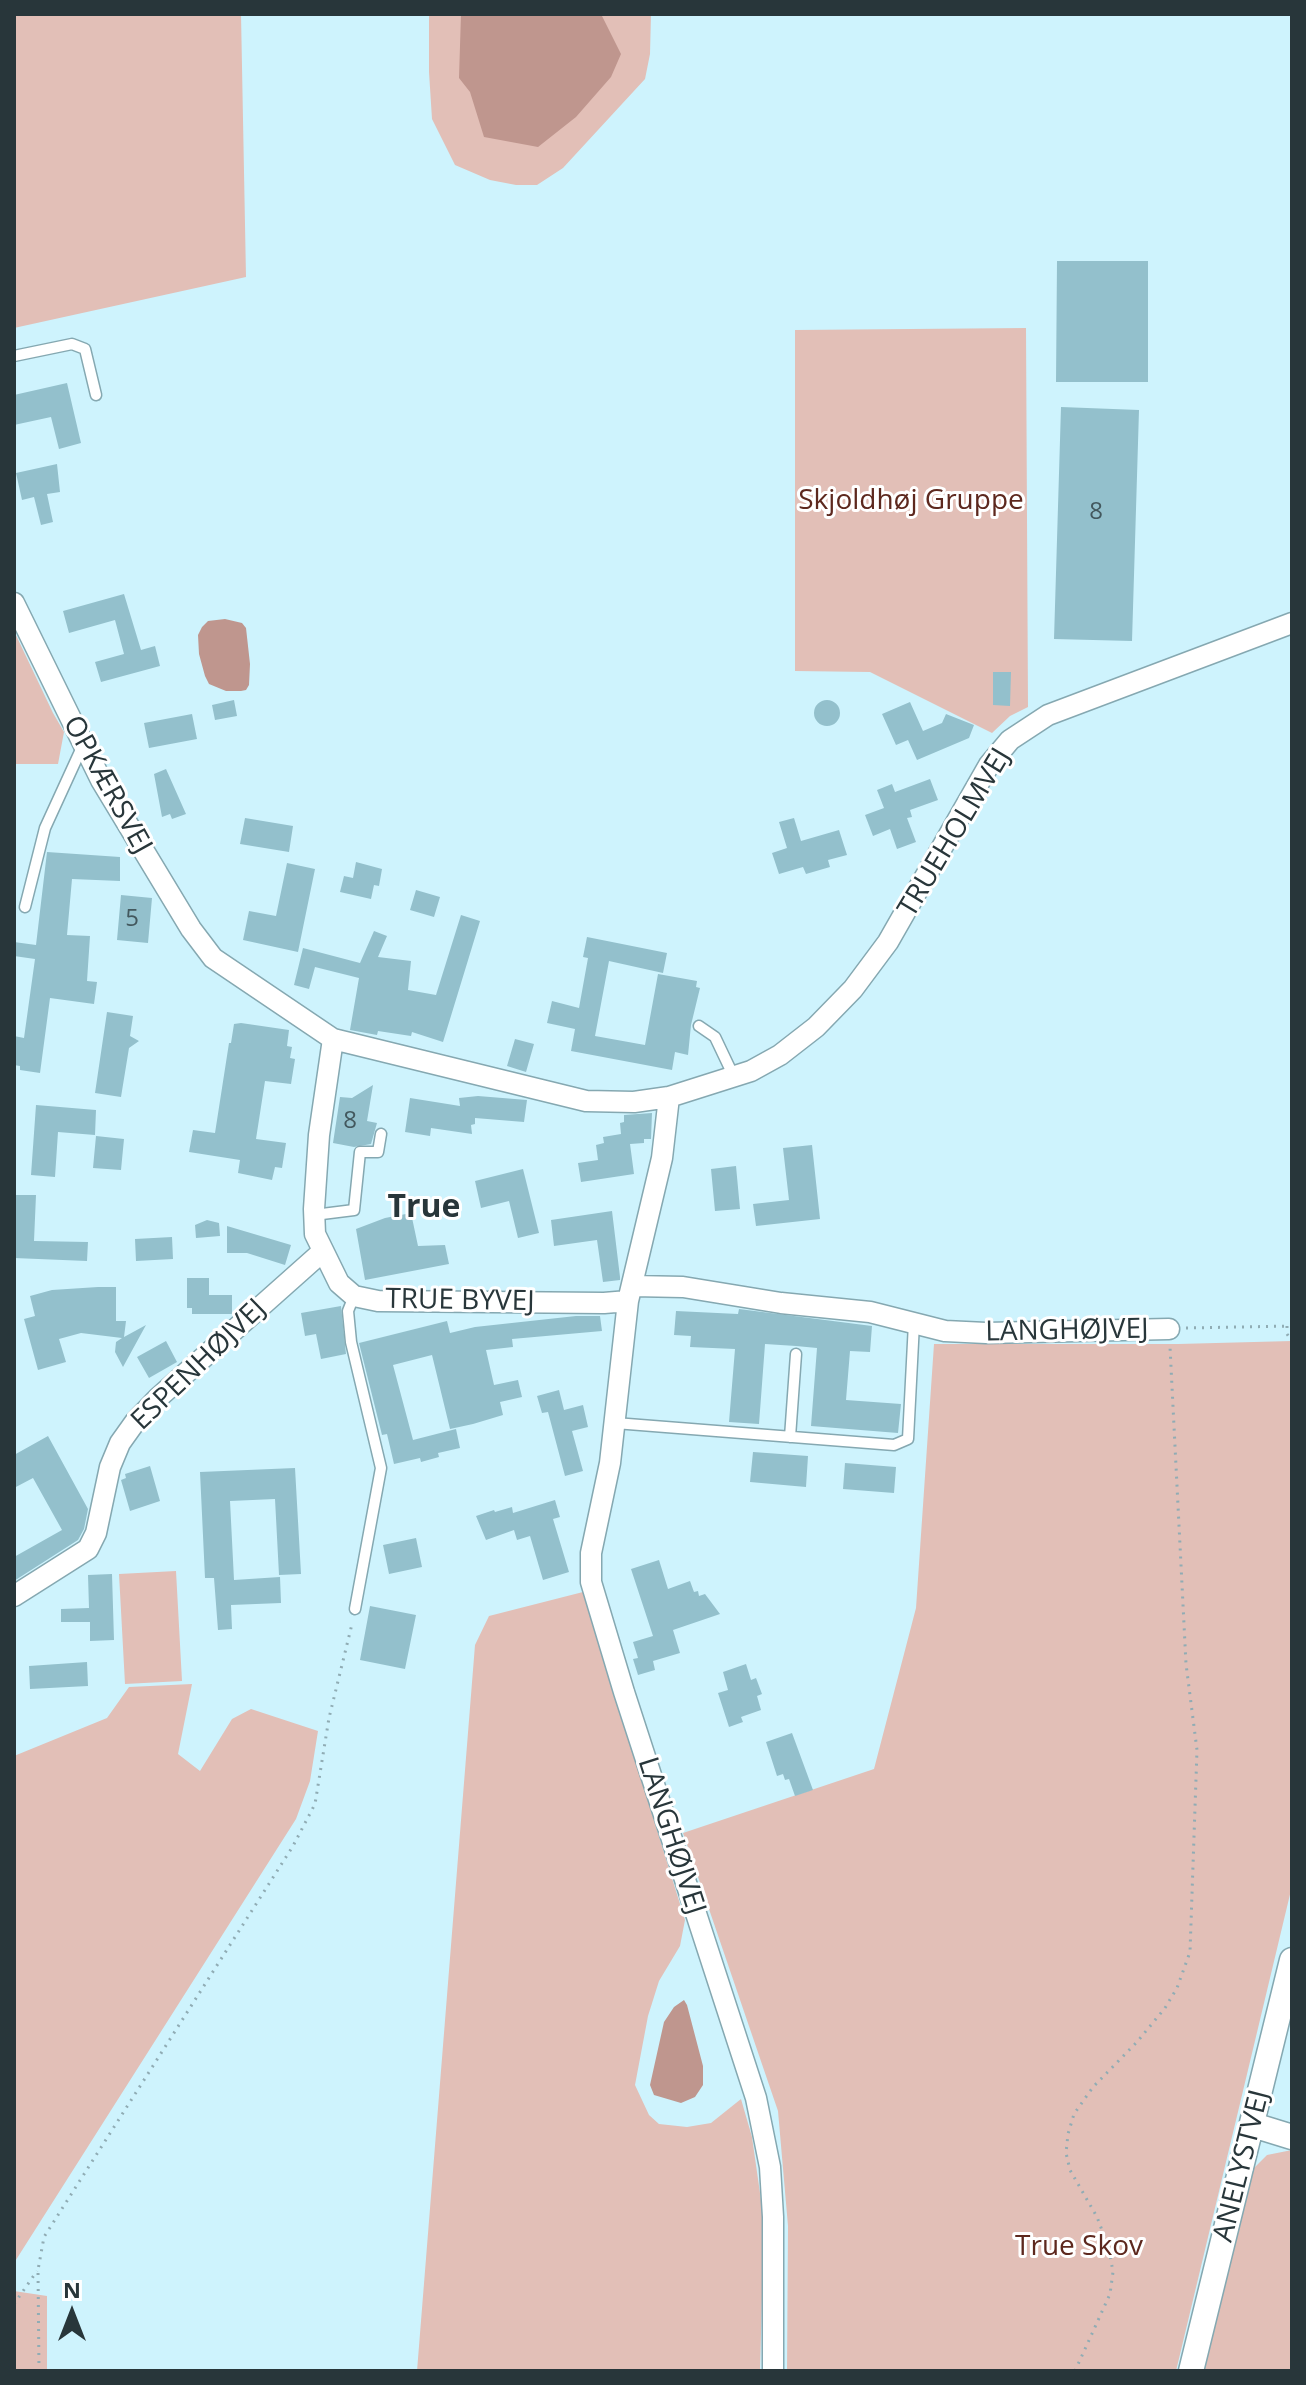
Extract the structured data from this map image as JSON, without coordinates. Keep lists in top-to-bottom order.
{
  "streets": {
    "street": [
      "OPKÆRSVEJ",
      "TRUEHOLMVEJ",
      "TRUE BYVEJ",
      "LANGHØJVEJ",
      "ESPENHØJVEJ",
      "ANELYSTVEJ"
    ]
  },
  "crossings": [
    ["OPKÆRSVEJ", "TRUE BYVEJ"],
    ["TRUE BYVEJ", "LANGHØJVEJ"],
    ["TRUE BYVEJ", "ESPENHØJVEJ"]
  ],
  "districts": ["True"],
  "parks": ["Skjoldhøj Gruppe", "True Skov"],
  "house_numbers": ["8", "5", "8"],
  "north": "top"
}
